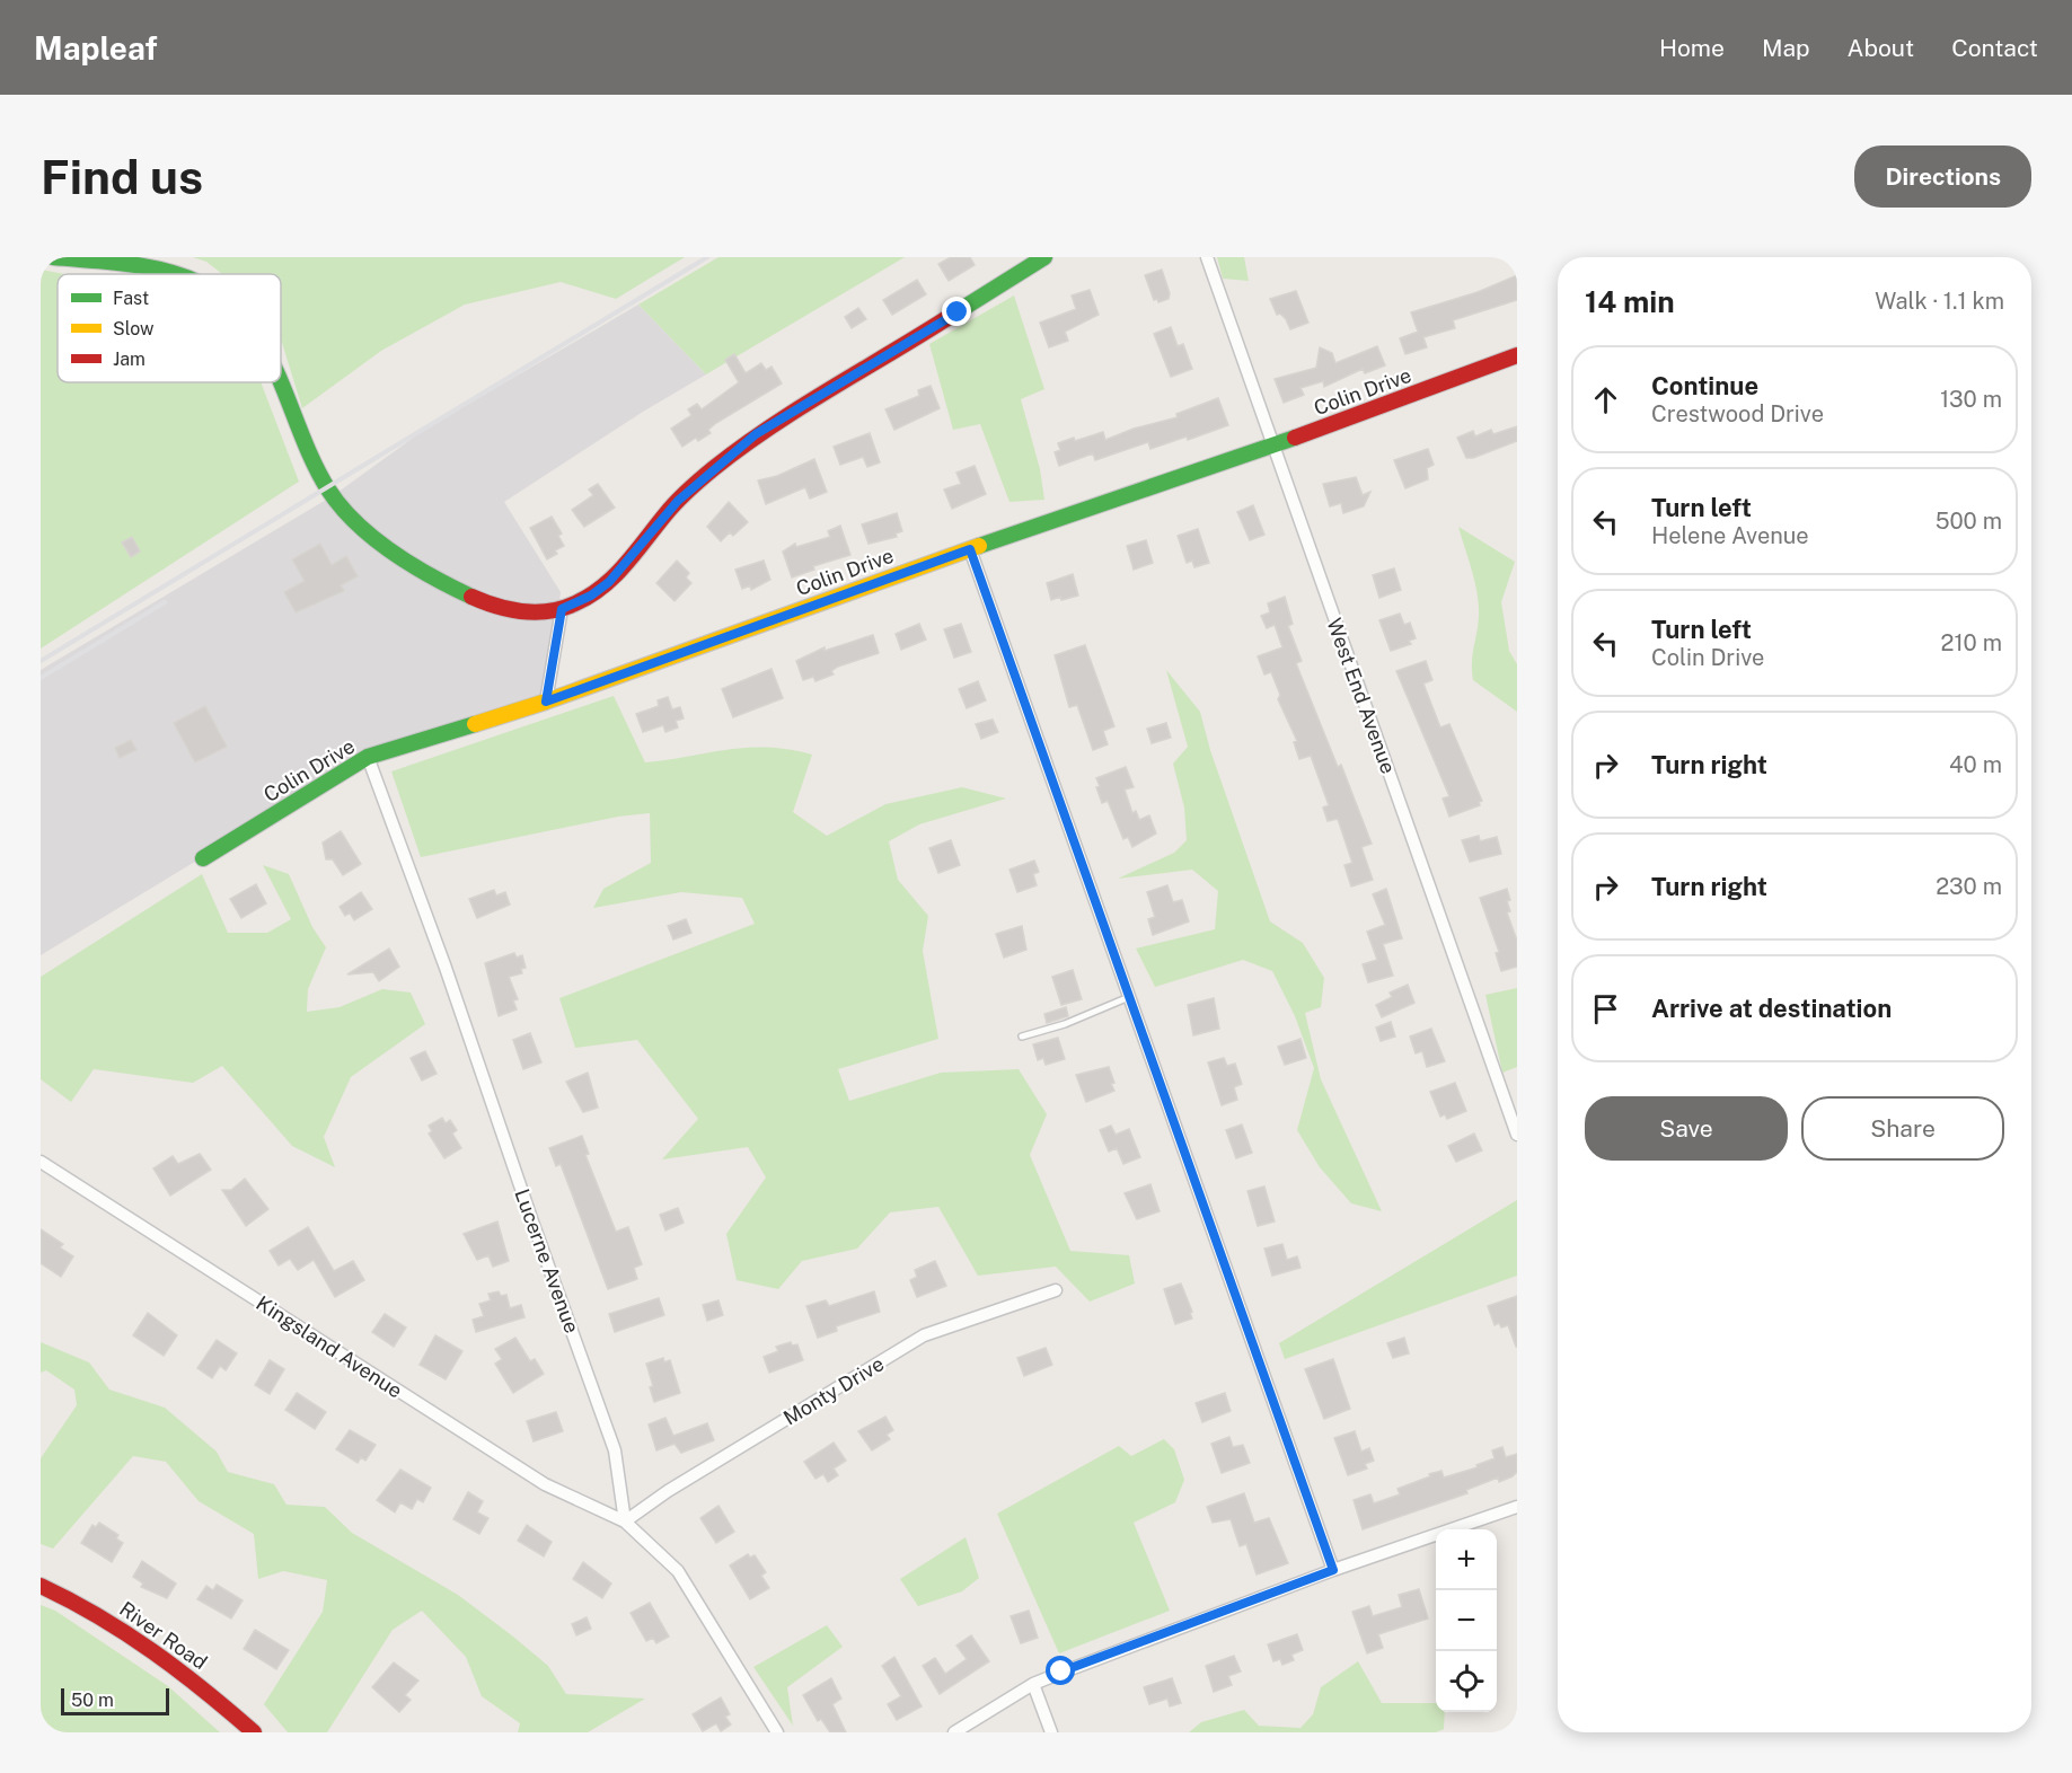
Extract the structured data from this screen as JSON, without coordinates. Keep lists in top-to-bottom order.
{
  "streets": {
    "street": [
      "Colin Drive",
      "West End Avenue",
      "Lucerne Avenue",
      "Kingsland Avenue",
      "Monty Drive",
      "River Road"
    ]
  },
  "crossings": [
    ["Colin Drive", "West End Avenue"],
    ["Colin Drive", "Lucerne Avenue"],
    ["Lucerne Avenue", "Kingsland Avenue"],
    ["Lucerne Avenue", "Monty Drive"],
    ["Kingsland Avenue", "Monty Drive"]
  ],
  "legend": ["Fast", "Slow", "Jam"],
  "scale_bar": "50 m",
  "page": {
    "header": "Mapleaf",
    "nav": [
      "Home",
      "Map",
      "About",
      "Contact"
    ],
    "buttons": [
      "Directions",
      ["Save", "Share"]
    ],
    "title": "Find us",
    "heading": ["14 min", "Walk · 1.1 km"],
    "list": [
      ["Continue", "Crestwood Drive", "130 m"],
      ["Turn left", "Helene Avenue", "500 m"],
      ["Turn left", "Colin Drive", "210 m"],
      ["Turn right", "40 m"],
      ["Turn right", "230 m"],
      "Arrive at destination"
    ],
    "map_buttons": ["+", "−"],
    "scale": "50 m"
  }
}
